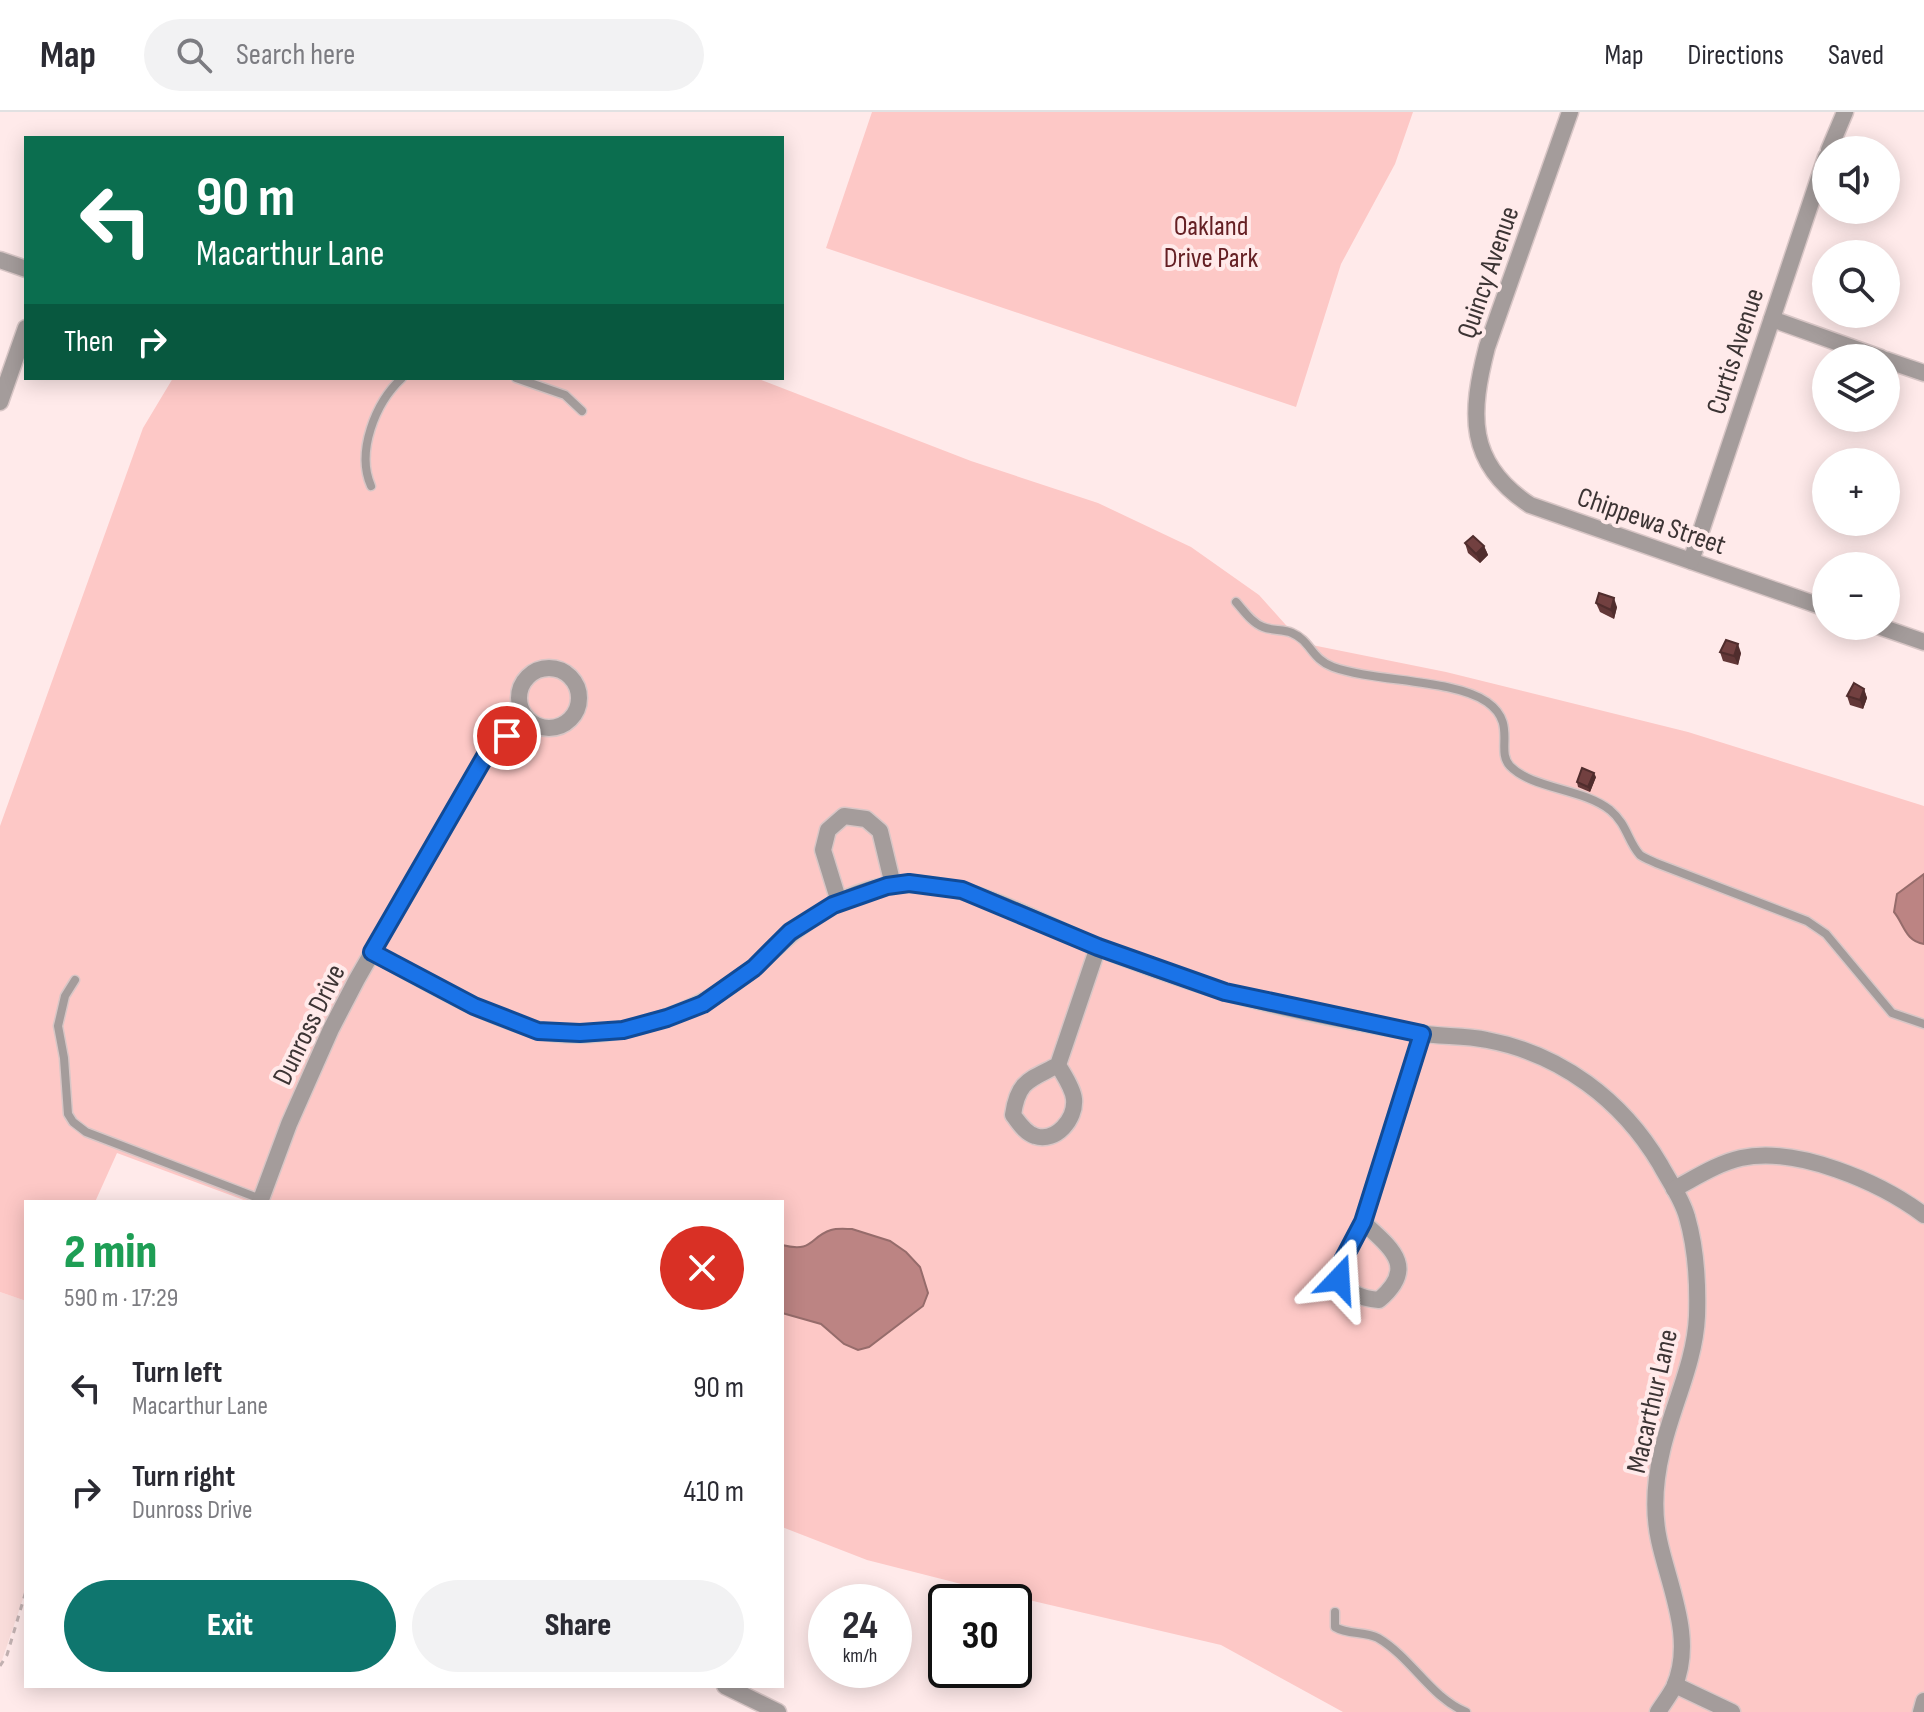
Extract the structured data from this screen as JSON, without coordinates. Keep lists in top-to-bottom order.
{
  "streets": {
    "street": [
      "Quincy Avenue",
      "Curtis Avenue",
      "Chippewa Street",
      "Dunross Drive",
      "Macarthur Lane"
    ]
  },
  "crossings": [
    ["Quincy Avenue", "Chippewa Street"],
    ["Curtis Avenue", "Chippewa Street"],
    ["Dunross Drive", "Macarthur Lane"]
  ],
  "parks": ["Oakland Drive Park"],
  "page": {
    "header": "Map",
    "search": "Search here",
    "nav": ["Map", "Directions", "Saved"],
    "map_buttons": ["+", "−"],
    "turn": ["90 m", "Macarthur Lane"],
    "then": "Then",
    "heading": ["2 min", "590 m · 17:29"],
    "list": [
      {
        "name": "Turn left",
        "note": "Macarthur Lane",
        "value": "90 m"
      },
      {
        "name": "Turn right",
        "note": "Dunross Drive",
        "value": "410 m"
      }
    ],
    "buttons": ["Exit", "Share"],
    "speed": "24 km/h",
    "limit": "30"
  }
}
